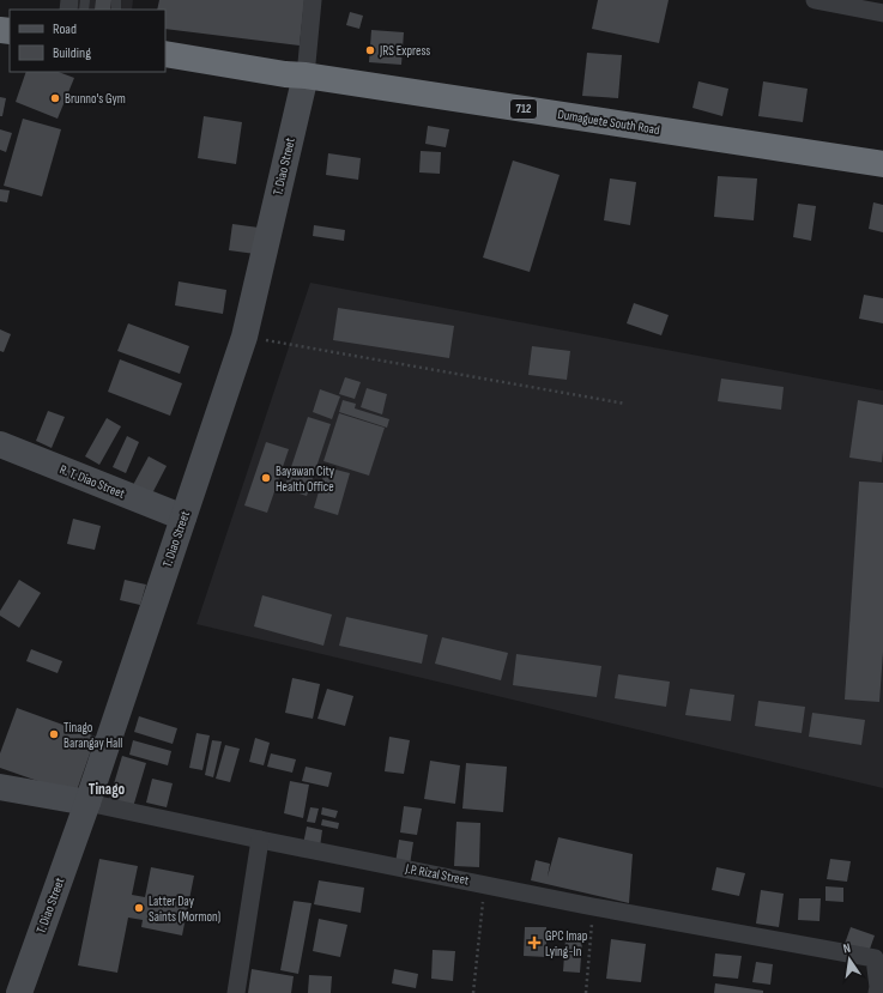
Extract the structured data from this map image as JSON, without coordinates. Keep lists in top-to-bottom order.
{
  "streets": {
    "highway": ["712", "Dumaguete South Road"],
    "street": ["T. Diao Street", "R. T. Diao Street", "J.P. Rizal Street"]
  },
  "crossings": [
    ["Dumaguete South Road", "T. Diao Street"],
    ["T. Diao Street", "R. T. Diao Street"],
    ["T. Diao Street", "J.P. Rizal Street"]
  ],
  "districts": ["Tinago"],
  "places": {
    "other": [
      "JRS Express",
      "Brunno's Gym",
      "Bayawan City Health Office",
      "Tinago Barangay Hall",
      "Latter Day Saints (Mormon)"
    ],
    "health": ["GPC Imap Lying-In"]
  },
  "legend": ["Road", "Building"],
  "north": "top"
}
